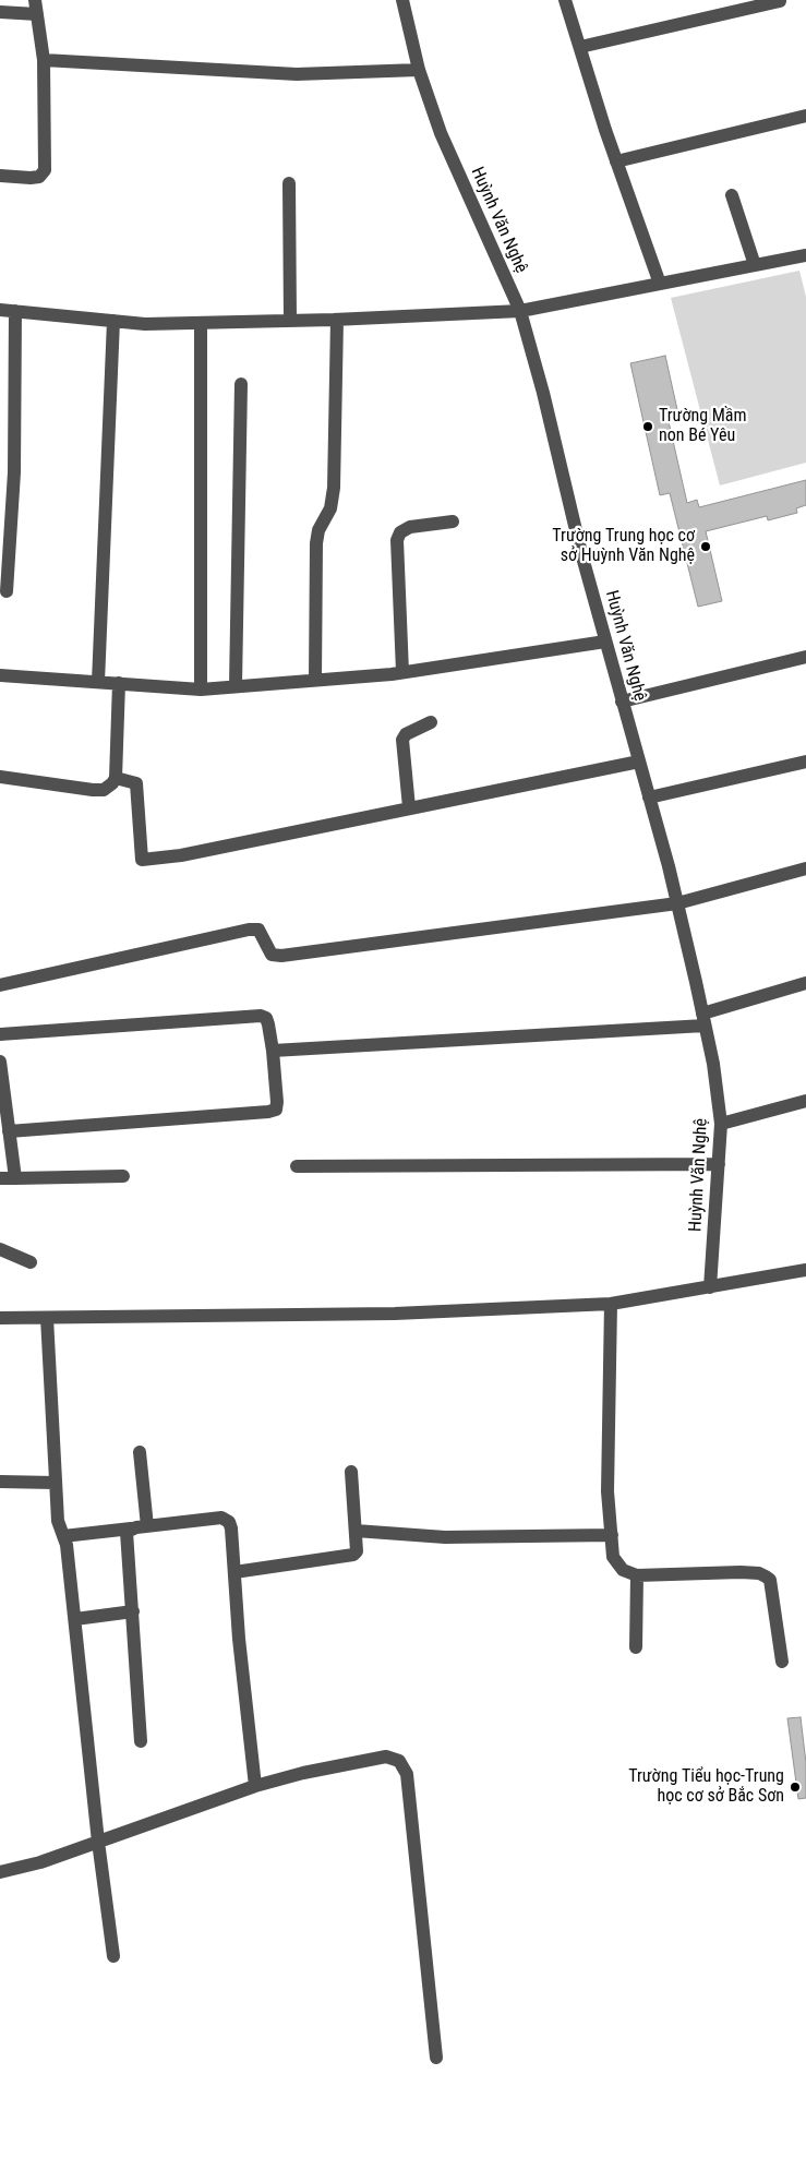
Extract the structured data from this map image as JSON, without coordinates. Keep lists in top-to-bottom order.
{
  "streets": {
    "street": ["Huỳnh Văn Nghệ"]
  },
  "places": ["Trường Mầm non Bé Yêu", "Trường Trung học cơ sở Huỳnh Văn Nghệ", "Trường Tiểu học-Trung học cơ sở Bắc Sơn"]
}
